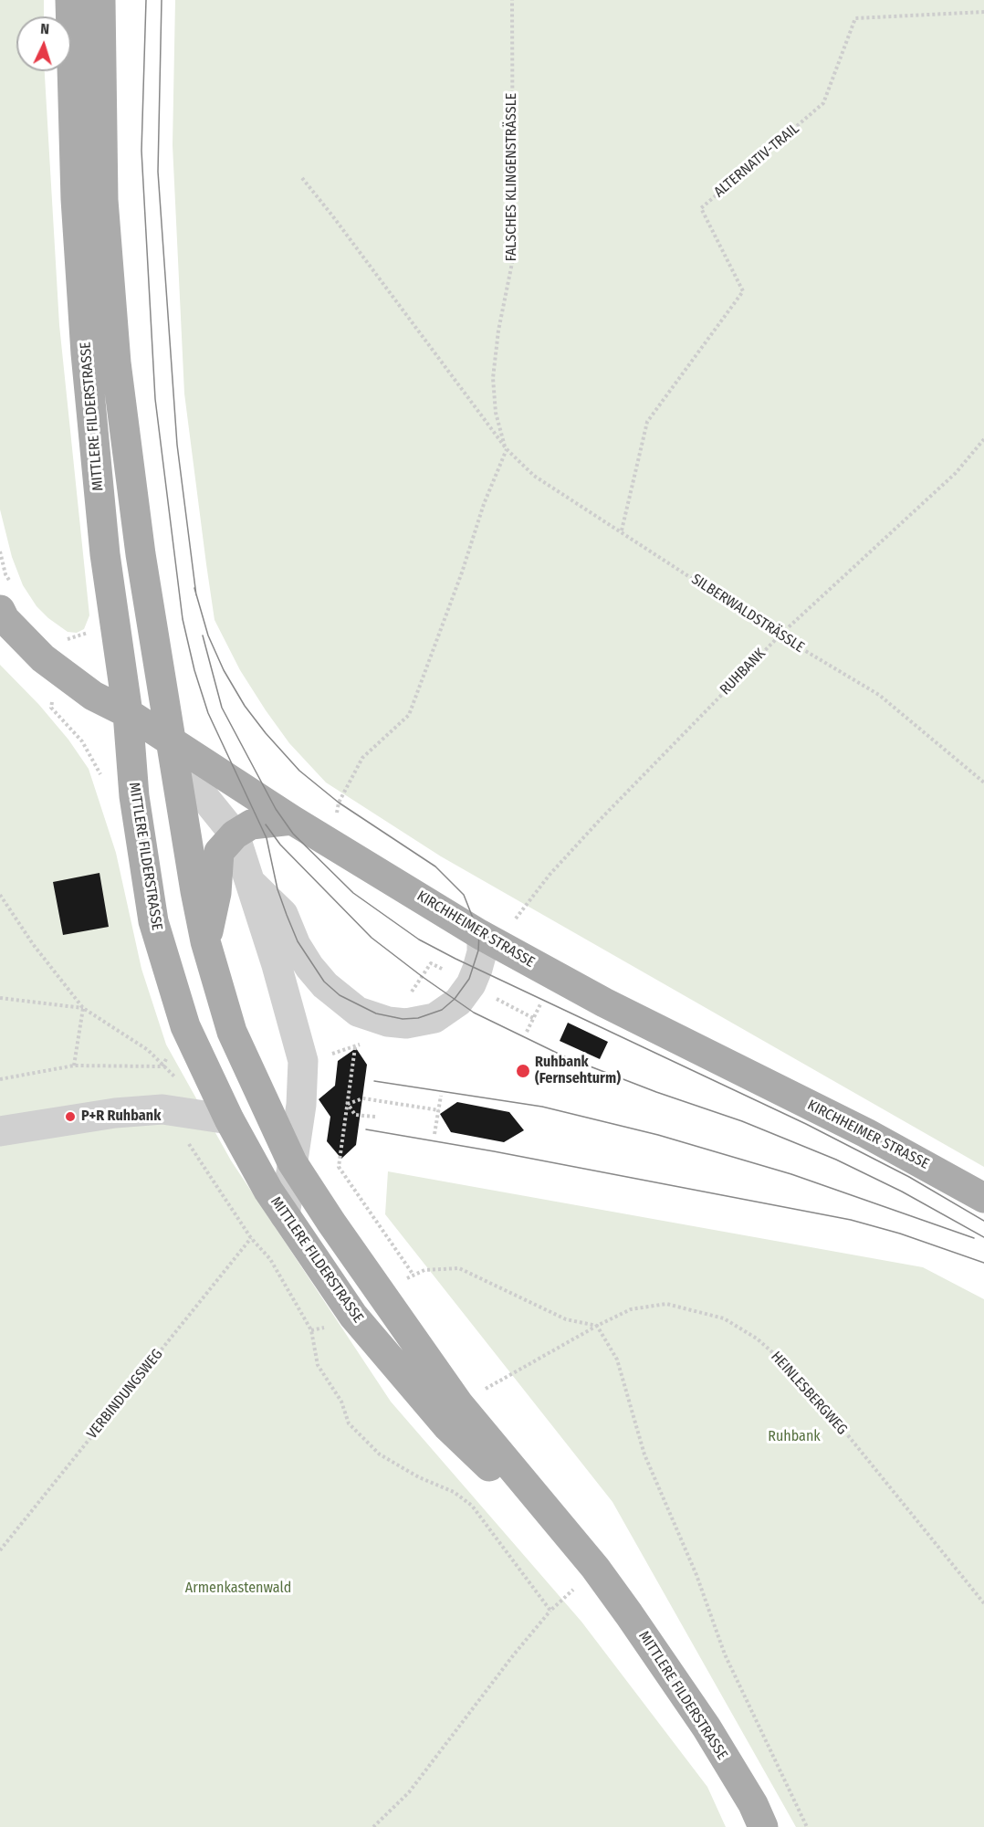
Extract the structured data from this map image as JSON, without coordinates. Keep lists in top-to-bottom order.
{
  "streets": {
    "main road": ["MITTLERE FILDERSTRASSE", "KIRCHHEIMER STRASSE"],
    "path": [
      "ALTERNATIV-TRAIL",
      "FALSCHES KLINGENSTRÄSSLE",
      "SILBERWALDSTRÄSSLE",
      "RUHBANK",
      "HEINLESBERGWEG",
      "VERBINDUNGSWEG"
    ]
  },
  "crossings": [
    ["ALTERNATIV-TRAIL", "SILBERWALDSTRÄSSLE"],
    ["FALSCHES KLINGENSTRÄSSLE", "SILBERWALDSTRÄSSLE"],
    ["MITTLERE FILDERSTRASSE", "KIRCHHEIMER STRASSE"],
    ["MITTLERE FILDERSTRASSE", "HEINLESBERGWEG"],
    ["SILBERWALDSTRÄSSLE", "RUHBANK"]
  ],
  "parks": ["Ruhbank", "Armenkastenwald"],
  "places": ["Ruhbank (Fernsehturm)", "P+R Ruhbank"],
  "north": "top"
}
